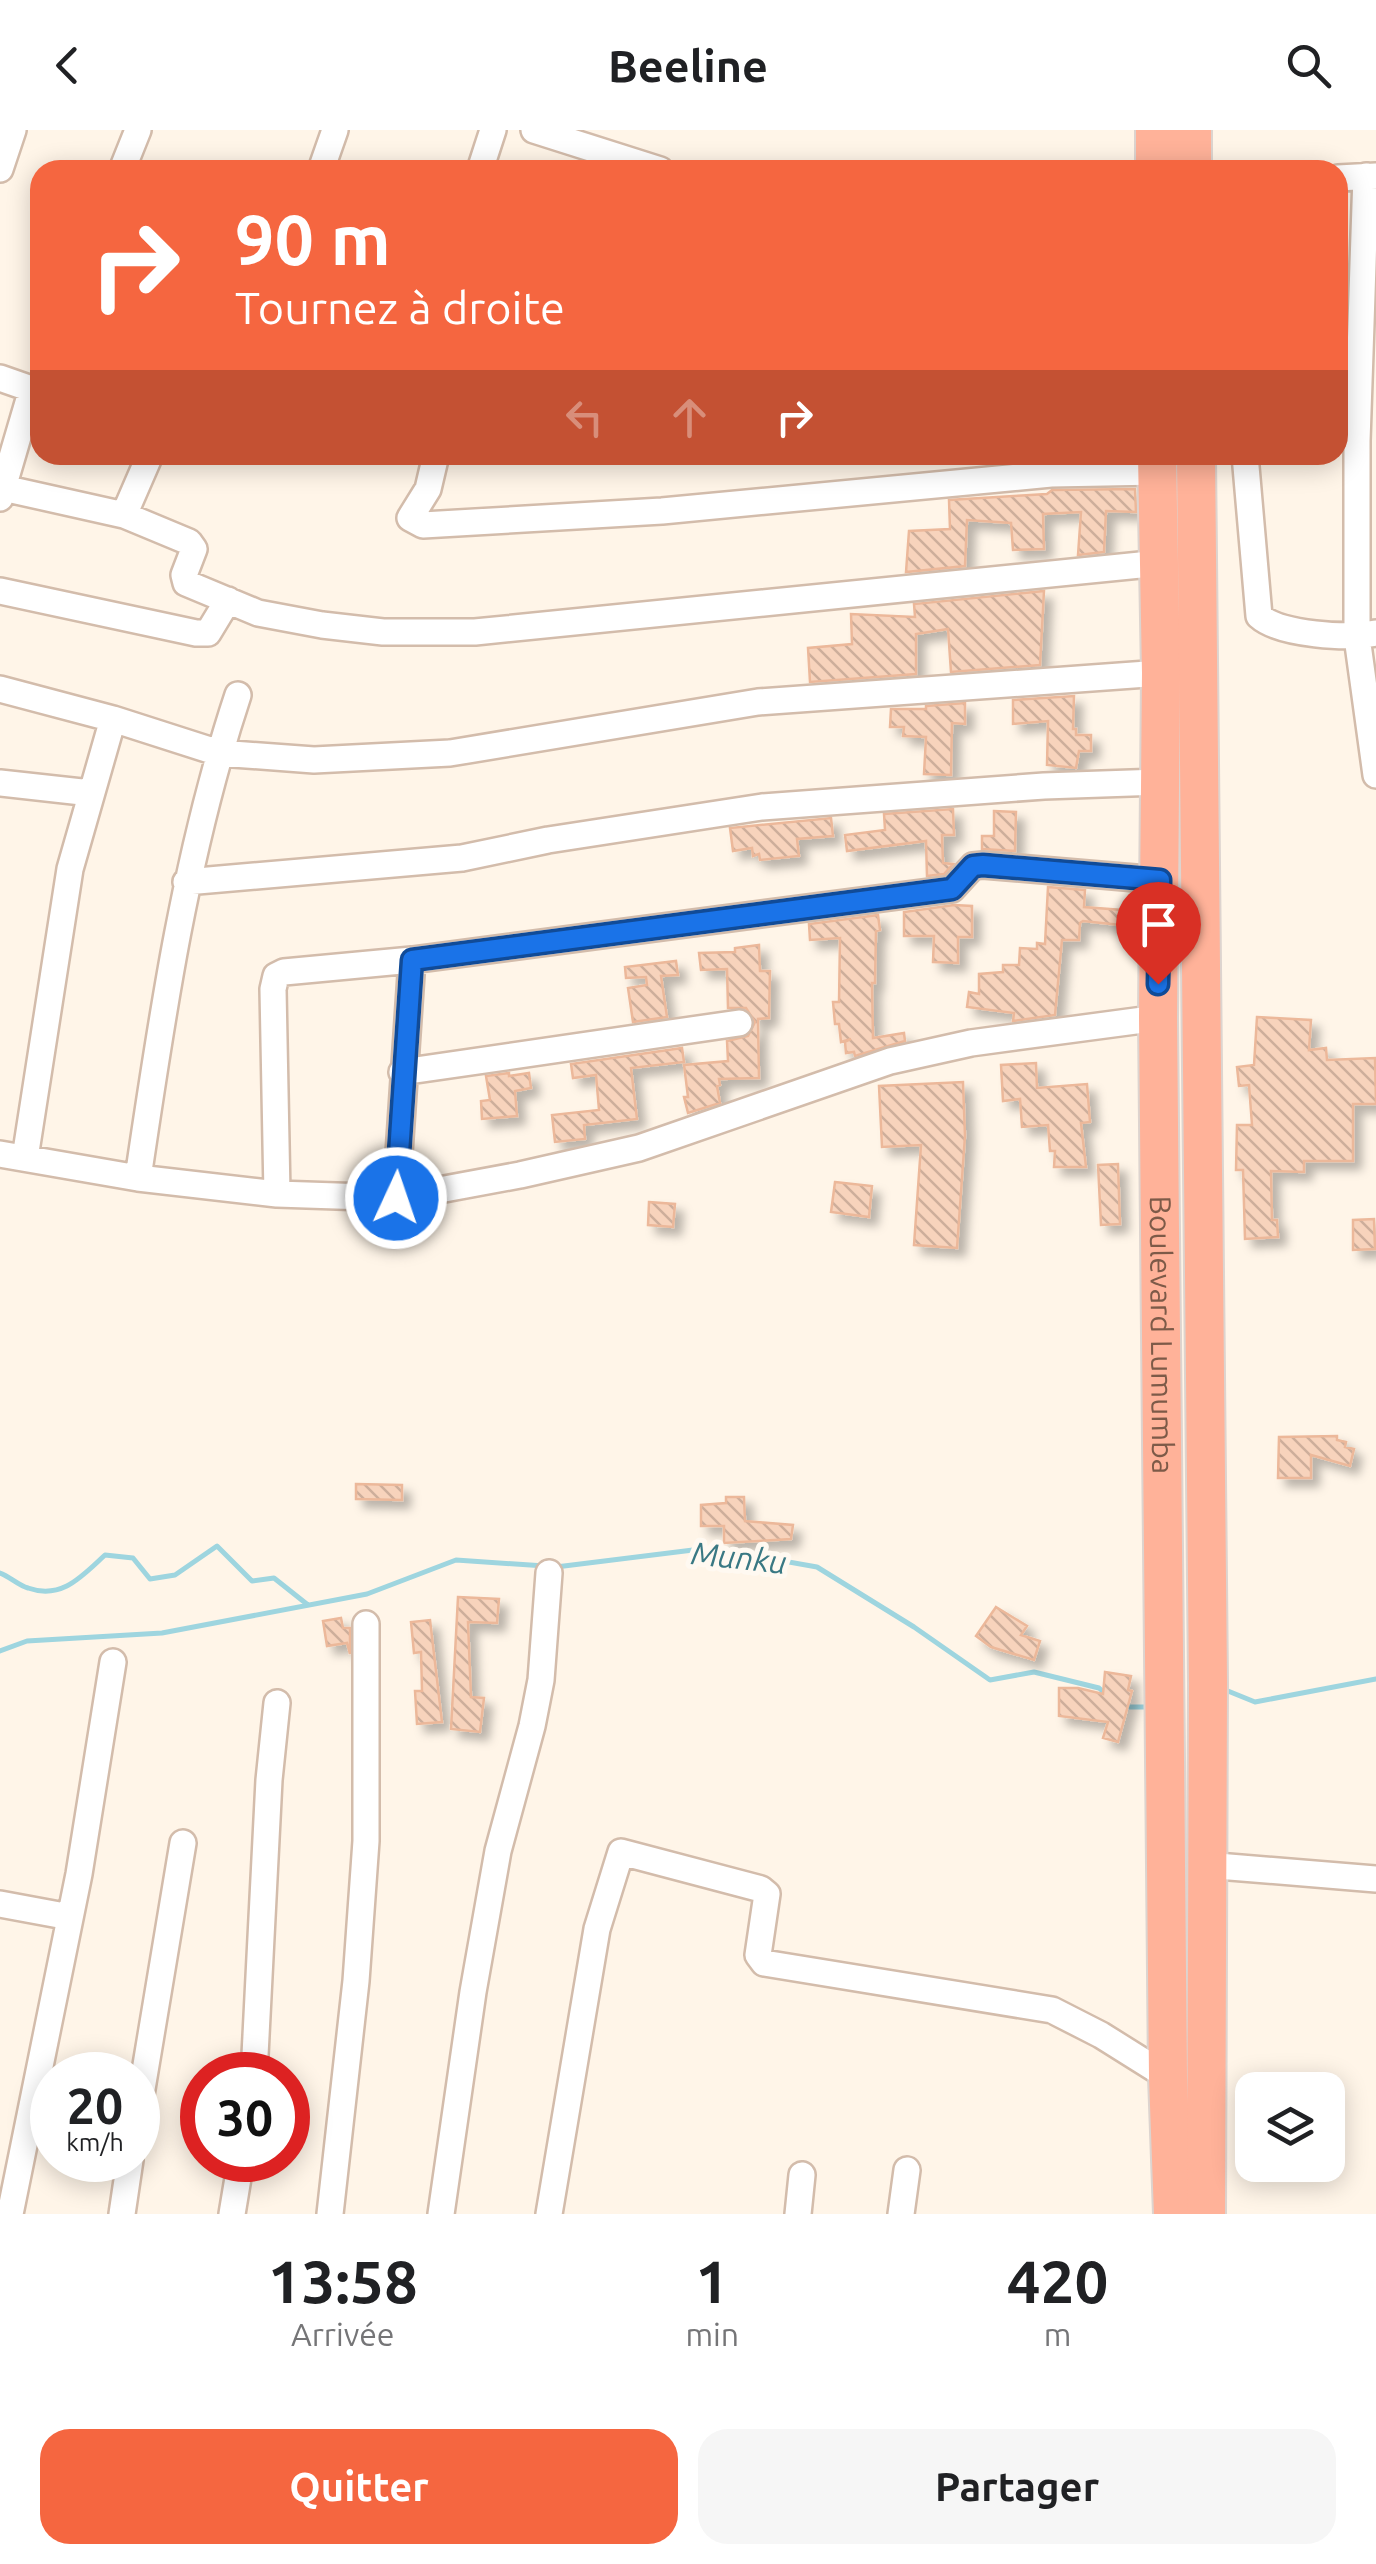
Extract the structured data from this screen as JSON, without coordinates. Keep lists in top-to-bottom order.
{
  "streets": {
    "highway": ["Boulevard Lumumba"]
  },
  "water": ["Munku"],
  "page": {
    "header": "Beeline",
    "turn": ["90 m", "Tournez à droite"],
    "speed": "20 km/h",
    "limit": "30",
    "eta": [
      "13:58",
      "Arrivée",
      "1",
      "min",
      "420",
      "m"
    ],
    "buttons": ["Quitter", "Partager"]
  }
}
